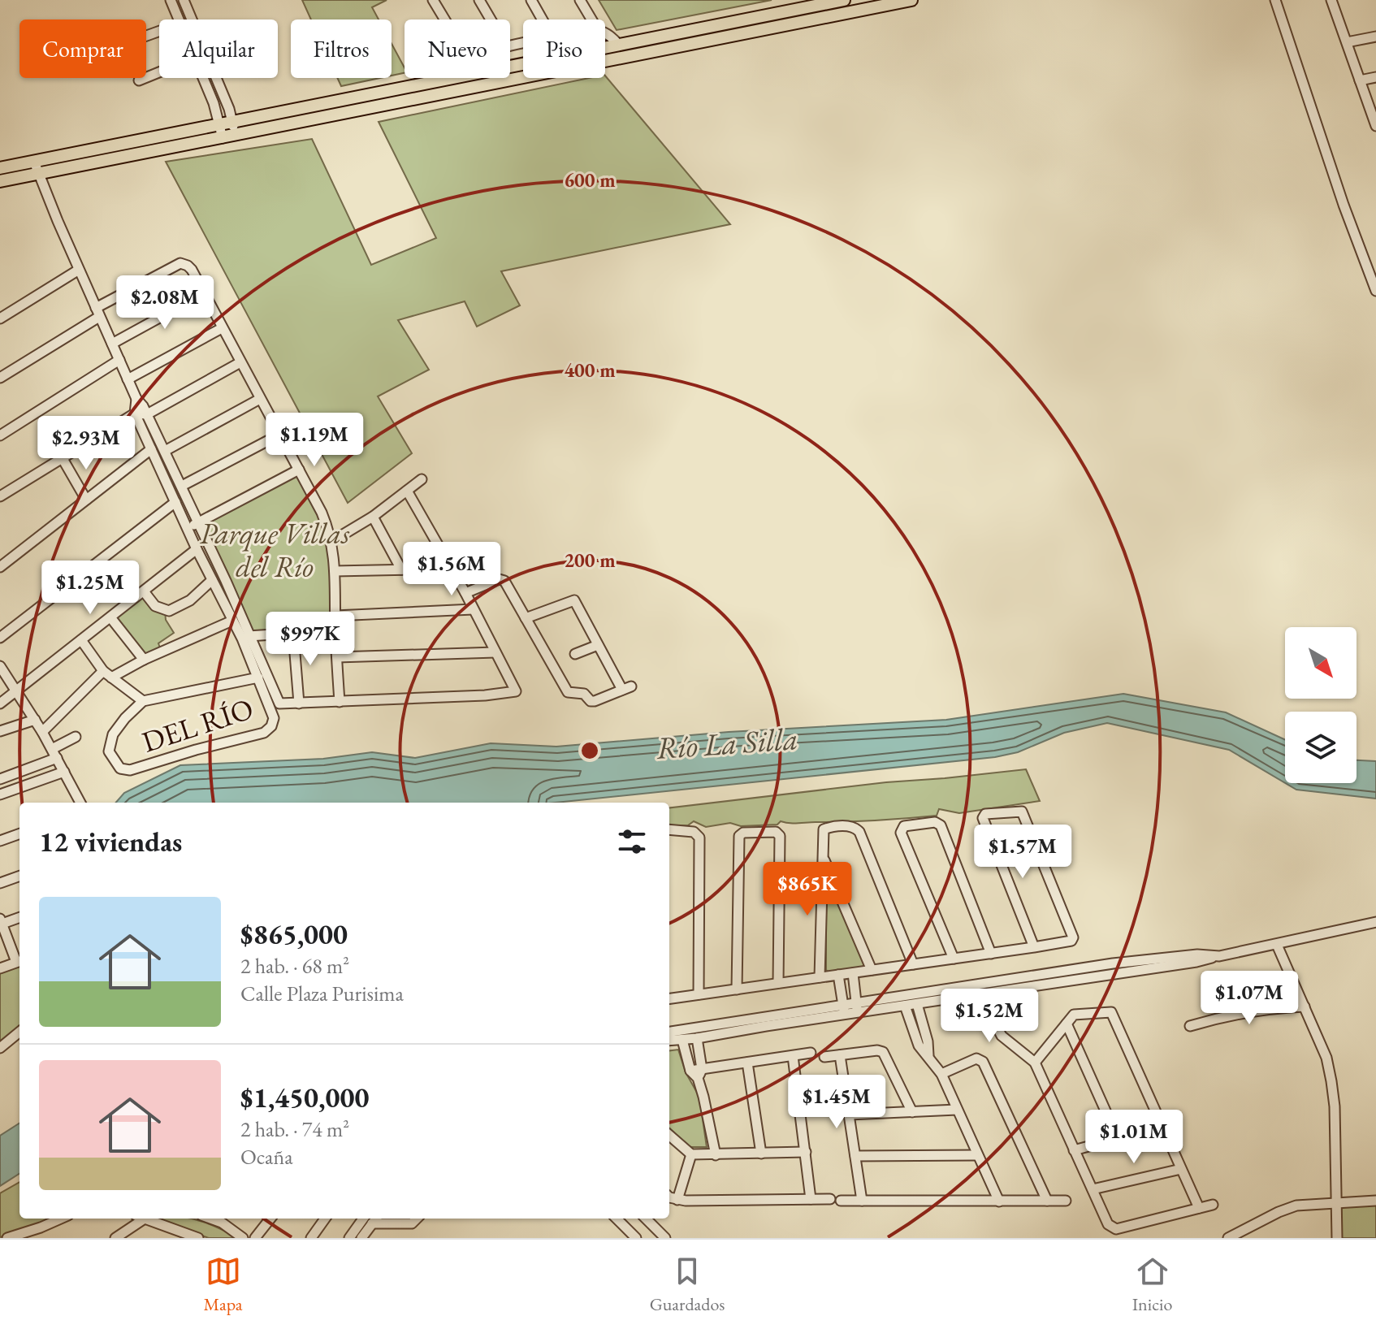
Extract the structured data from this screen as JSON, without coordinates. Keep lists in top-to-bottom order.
{
  "streets": {
    "street": ["DEL RÍO"]
  },
  "water": ["Río La Silla"],
  "parks": ["Parque Villas del Río"],
  "north": "bottom right",
  "page": {
    "chip": [
      "Comprar",
      "Alquilar",
      "Filtros",
      "Nuevo",
      "Piso"
    ],
    "price": [
      "$2.08M",
      "$1.19M",
      "$2.93M",
      "$1.56M",
      "$1.25M",
      "$997K",
      "$1.57M",
      "$865K",
      "$1.07M",
      "$1.52M",
      "$1.45M",
      "$1.01M"
    ],
    "heading": "12 viviendas",
    "list": [
      {
        "name": "$865,000",
        "note": "2 hab. · 68 m² · Calle Plaza Purisima"
      },
      {
        "name": "$1,450,000",
        "note": "2 hab. · 74 m² · Ocaña"
      }
    ],
    "tabs": ["Mapa", "Guardados", "Inicio"]
  },
  "rings": ["600 m", "400 m", "200 m"]
}
